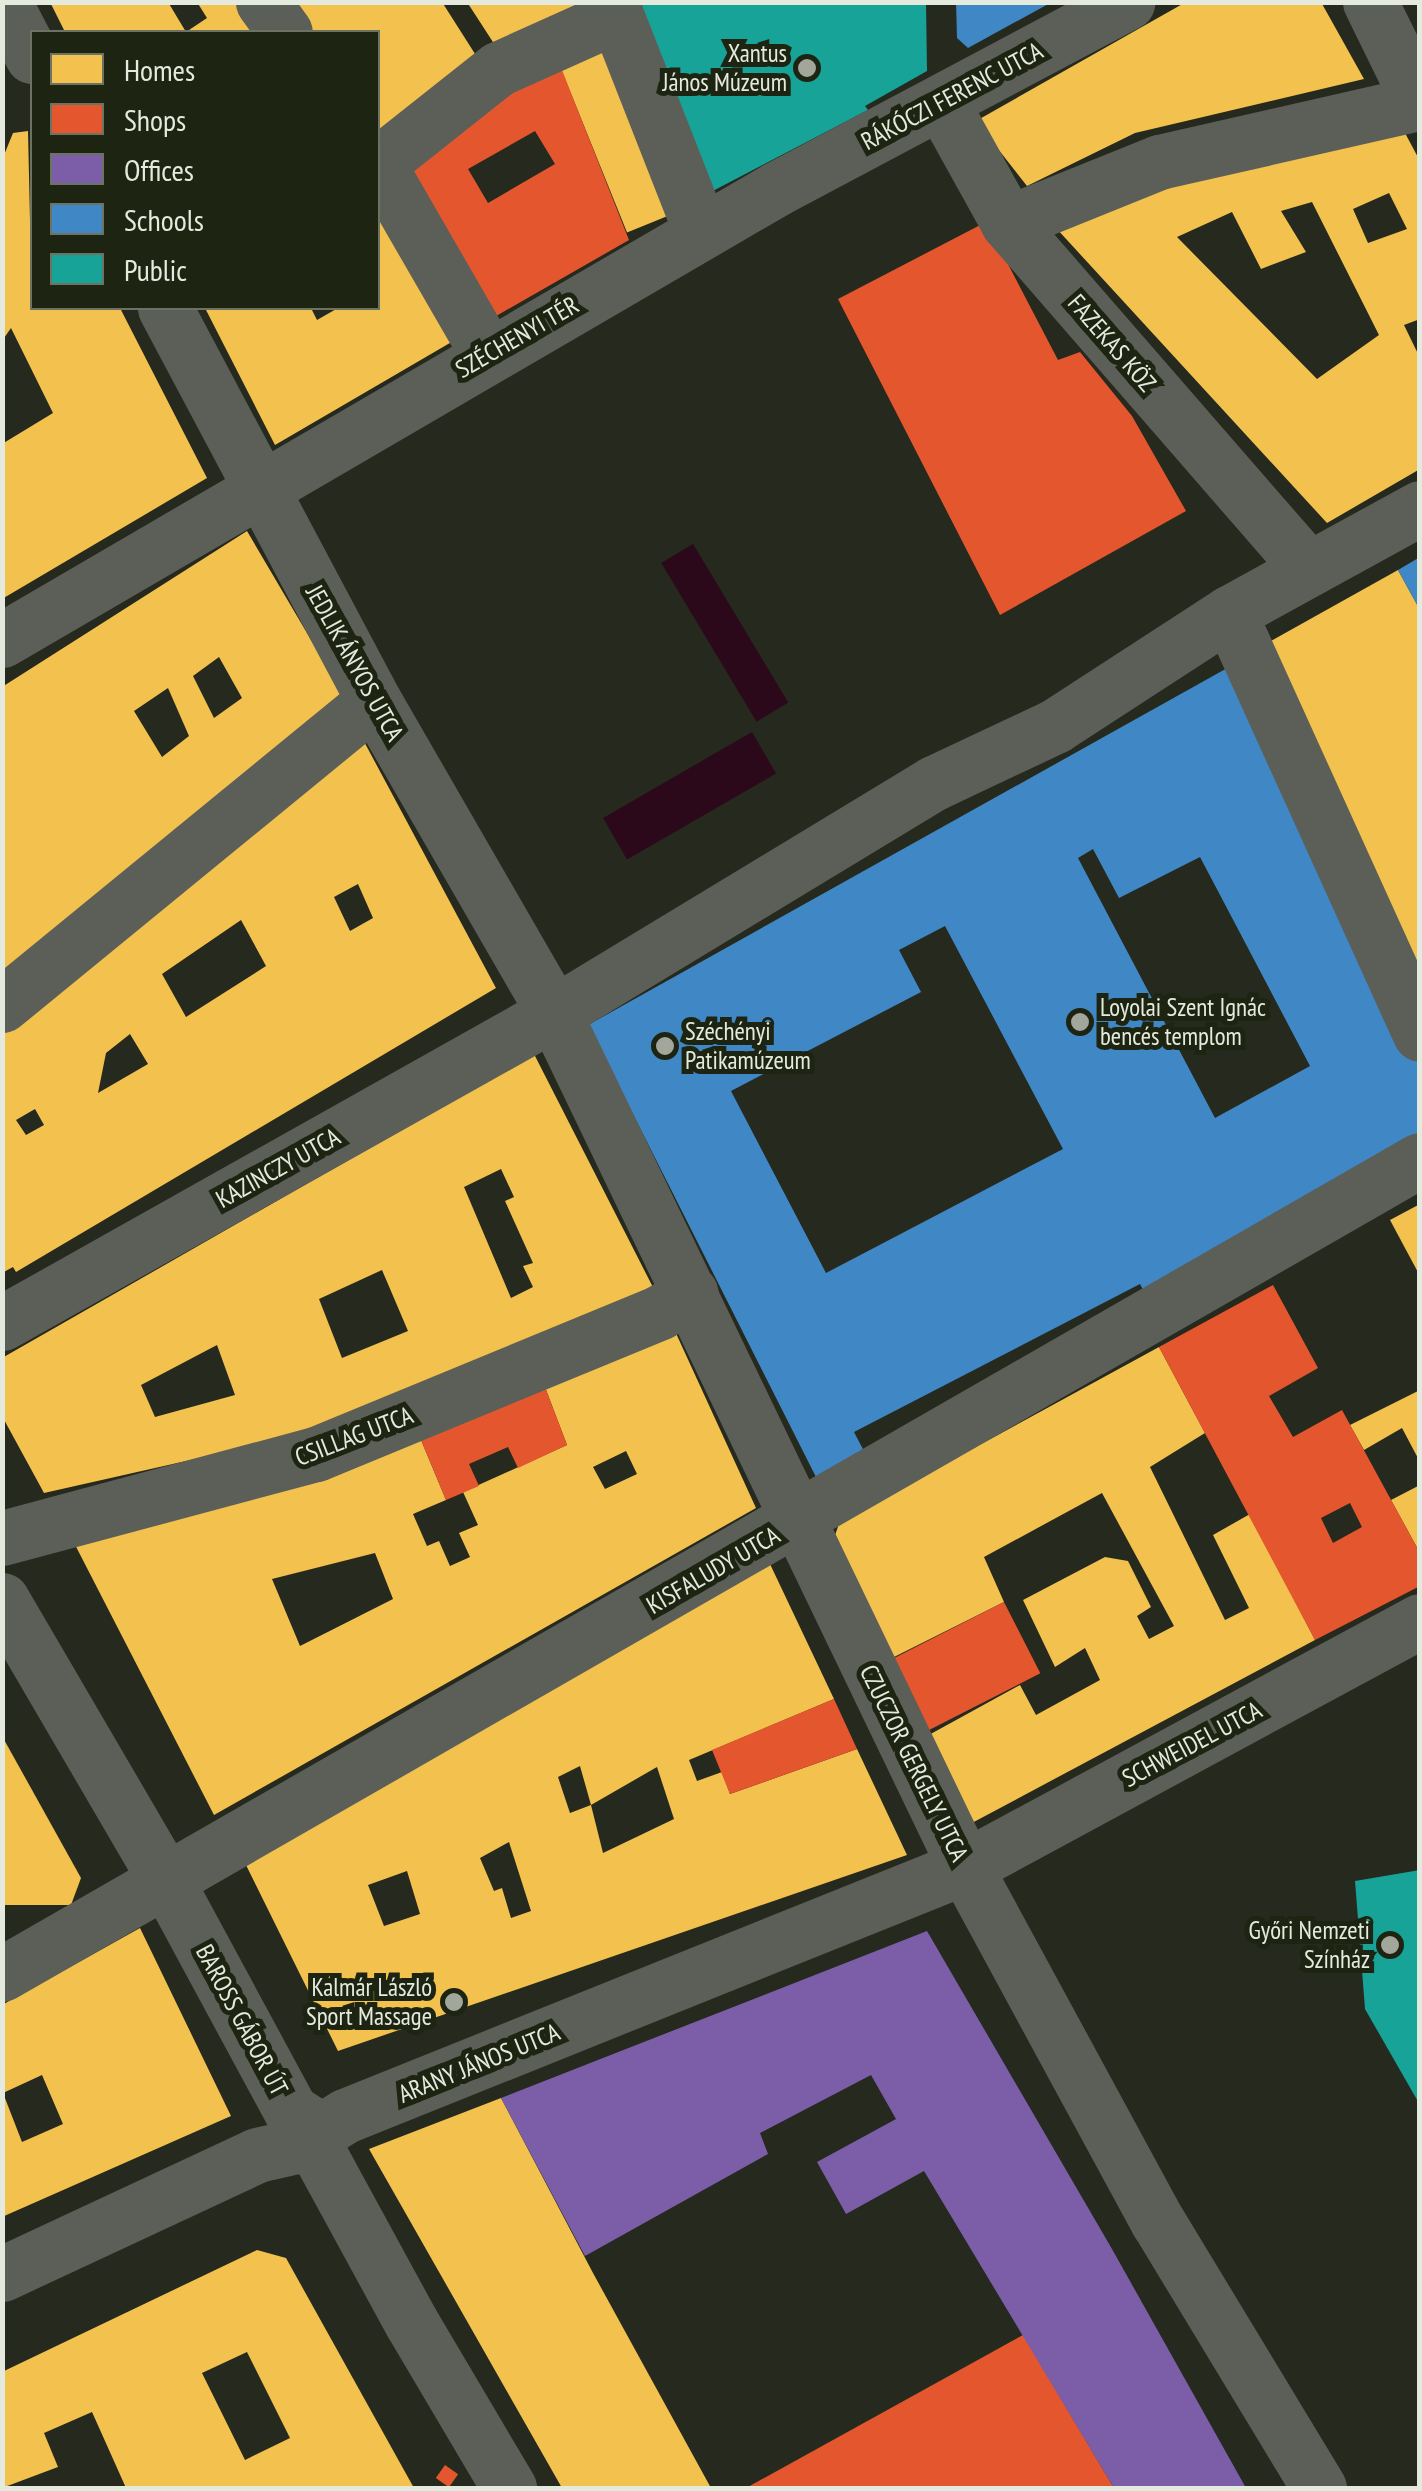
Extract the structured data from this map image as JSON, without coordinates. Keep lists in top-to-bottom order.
{
  "streets": {
    "street": [
      "RÁKÓCZI FERENC UTCA",
      "SZÉCHENYI TÉR",
      "FAZEKAS KÖZ",
      "JEDLIK ÁNYOS UTCA",
      "KAZINCZY UTCA",
      "CSILLAG UTCA",
      "KISFALUDY UTCA",
      "SCHWEIDEL UTCA",
      "CZUCZOR GERGELY UTCA",
      "BAROSS GÁBOR ÚT",
      "ARANY JÁNOS UTCA"
    ]
  },
  "crossings": [
    ["RÁKÓCZI FERENC UTCA", "SZÉCHENYI TÉR"],
    ["RÁKÓCZI FERENC UTCA", "FAZEKAS KÖZ"],
    ["SZÉCHENYI TÉR", "JEDLIK ÁNYOS UTCA"],
    ["JEDLIK ÁNYOS UTCA", "KAZINCZY UTCA"],
    ["JEDLIK ÁNYOS UTCA", "CZUCZOR GERGELY UTCA"],
    ["KAZINCZY UTCA", "CZUCZOR GERGELY UTCA"],
    ["CSILLAG UTCA", "CZUCZOR GERGELY UTCA"],
    ["KISFALUDY UTCA", "CZUCZOR GERGELY UTCA"],
    ["KISFALUDY UTCA", "BAROSS GÁBOR ÚT"],
    ["SCHWEIDEL UTCA", "CZUCZOR GERGELY UTCA"],
    ["SCHWEIDEL UTCA", "ARANY JÁNOS UTCA"],
    ["CZUCZOR GERGELY UTCA", "ARANY JÁNOS UTCA"],
    ["BAROSS GÁBOR ÚT", "ARANY JÁNOS UTCA"]
  ],
  "places": [
    "Xantus János Múzeum",
    "Loyolai Szent Ignác bencés templom",
    "Széchényi Patikamúzeum",
    "Győri Nemzeti Színház",
    "Kalmár László Sport Massage"
  ],
  "legend": [
    "Homes",
    "Shops",
    "Offices",
    "Schools",
    "Public"
  ]
}
